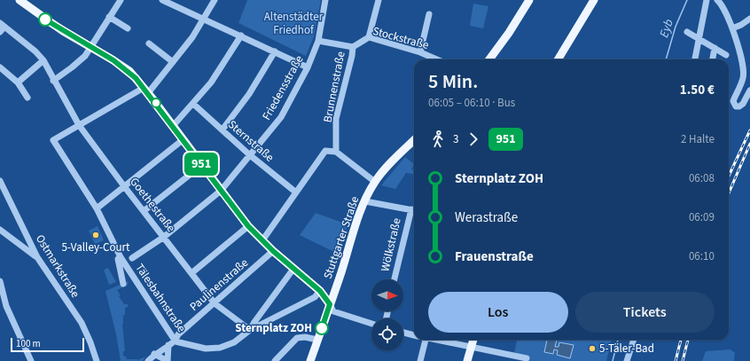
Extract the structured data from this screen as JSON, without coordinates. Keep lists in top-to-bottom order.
{
  "streets": {
    "main road": ["Stuttgarter Straße"],
    "street": [
      "Stockstraße",
      "Brunnenstraße",
      "Friedensstraße",
      "Sternstraße",
      "Goethestraße",
      "Wölkstraße",
      "Ostmarkstraße",
      "Paulinenstraße",
      "Tälesbahnstraße"
    ]
  },
  "crossings": [
    ["Stockstraße", "Brunnenstraße"],
    ["Brunnenstraße", "Friedensstraße"],
    ["Friedensstraße", "Sternstraße"],
    ["Friedensstraße", "Goethestraße"],
    ["Goethestraße", "Paulinenstraße"],
    ["Goethestraße", "Tälesbahnstraße"],
    ["Paulinenstraße", "Tälesbahnstraße"]
  ],
  "water": ["Eyb"],
  "parks": ["Altenstädter Friedhof"],
  "places": ["5-Valley-Court", "Sternplatz ZOH", "5-Täler-Bad"],
  "lines": ["bus line 951"],
  "scale_bar": "100 m",
  "north": "right",
  "page": {
    "on_map": "951",
    "heading": ["5 Min.", "06:05 – 06:10 · Bus", "1.50 €"],
    "legs": ["3", "951", "2 Halte"],
    "list": [
      {
        "name": "Sternplatz ZOH",
        "value": "06:08"
      },
      {
        "name": "Werastraße",
        "value": "06:09"
      },
      {
        "name": "Frauenstraße",
        "value": "06:10"
      }
    ],
    "buttons": ["Los", "Tickets"],
    "scale": "100 m"
  }
}
